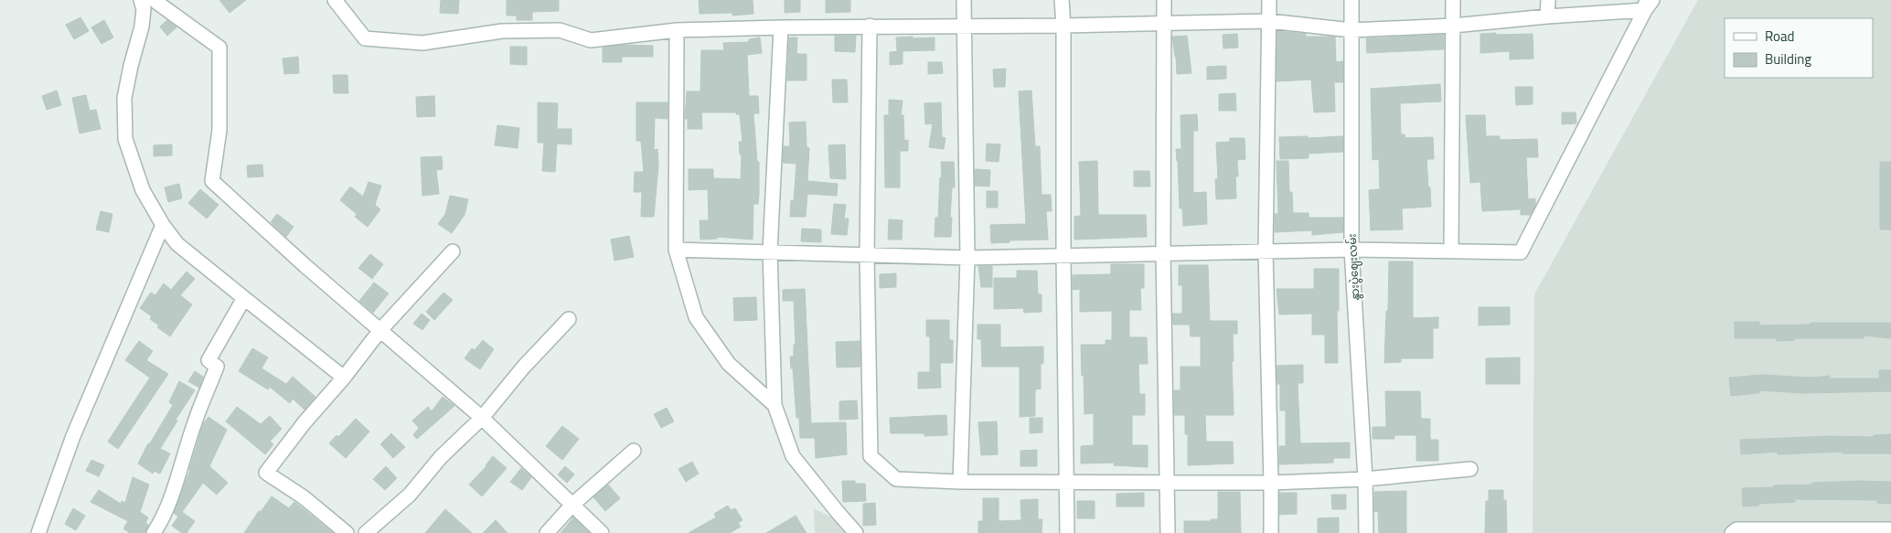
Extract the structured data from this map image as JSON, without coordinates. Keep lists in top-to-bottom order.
{
  "streets": {
    "street": ["နွားပွဲဈေးလမ်း"]
  },
  "legend": ["Road", "Building"]
}
